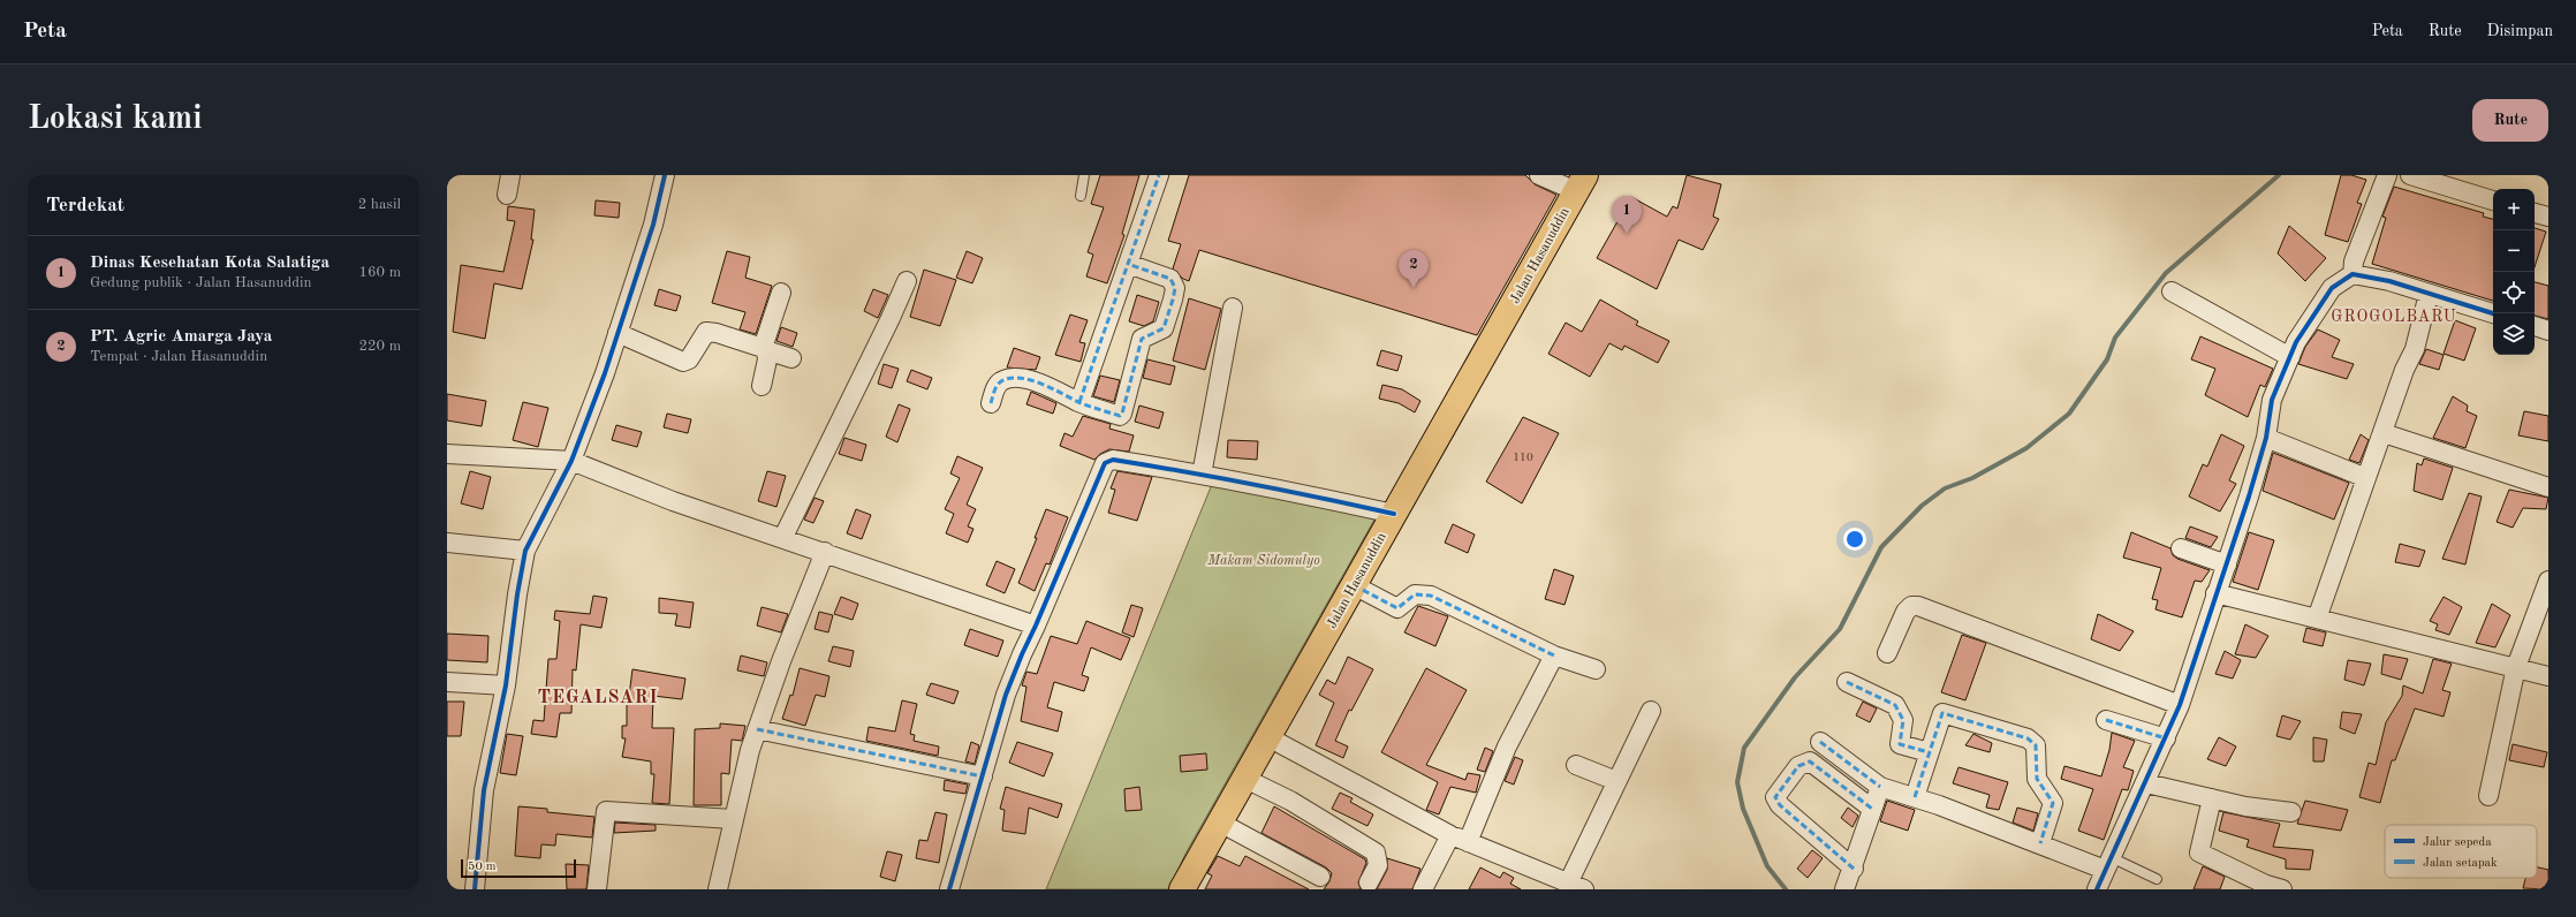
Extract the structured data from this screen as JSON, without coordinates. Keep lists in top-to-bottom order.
{
  "streets": {
    "main road": ["Jalan Hasanuddin"]
  },
  "districts": ["GROGOLBARU", "TEGALSARI"],
  "parks": ["Makam Sidomulyo"],
  "house_numbers": ["110"],
  "legend": ["Jalur sepeda", "Jalan setapak"],
  "scale_bar": "50 m",
  "page": {
    "header": "Peta",
    "nav": ["Peta", "Rute", "Disimpan"],
    "buttons": "Rute",
    "title": "Lokasi kami",
    "heading": ["Terdekat", "2 hasil"],
    "map_buttons": ["+", "−"],
    "pins": ["1", "2"],
    "list": [
      {
        "mark": "1",
        "name": "Dinas Kesehatan Kota Salatiga",
        "note": "Gedung publik · Jalan Hasanuddin",
        "value": "160 m"
      },
      {
        "mark": "2",
        "name": "PT. Agric Amarga Jaya",
        "note": "Tempat · Jalan Hasanuddin",
        "value": "220 m"
      }
    ],
    "scale": "50 m"
  }
}
